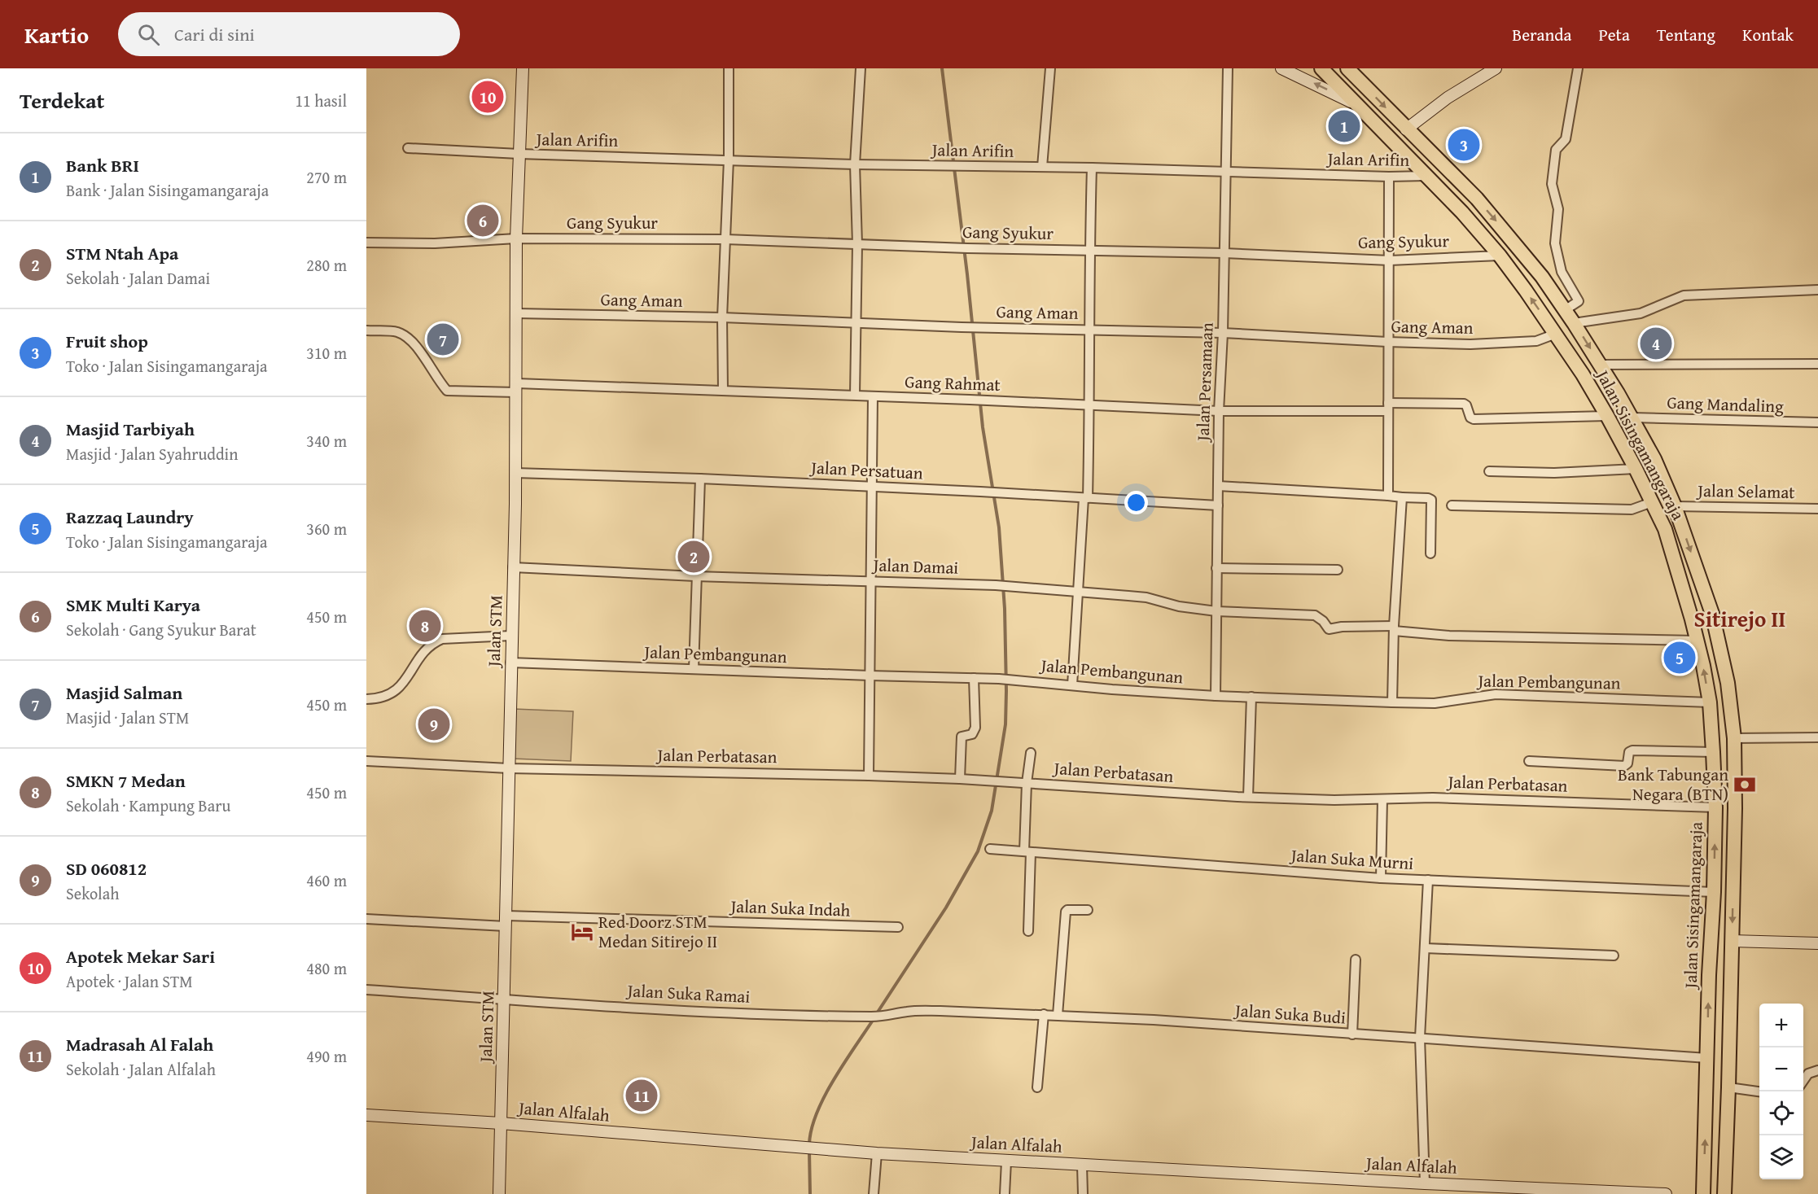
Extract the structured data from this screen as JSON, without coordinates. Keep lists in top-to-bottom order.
{
  "streets": {
    "main road": ["Jalan Sisingamangaraja"],
    "street": [
      "Jalan Arifin",
      "Gang Syukur",
      "Gang Aman",
      "Jalan Persamaan",
      "Gang Rahmat",
      "Gang Mandaling",
      "Jalan Persatuan",
      "Jalan Selamat",
      "Jalan Damai",
      "Jalan STM",
      "Jalan Pembangunan",
      "Jalan Perbatasan",
      "Jalan Suka Murni",
      "Jalan Suka Indah",
      "Jalan Suka Ramai",
      "Jalan Suka Budi",
      "Jalan Alfalah"
    ]
  },
  "crossings": [
    ["Jalan Arifin", "Jalan Persamaan"],
    ["Jalan Arifin", "Jalan Sisingamangaraja"],
    ["Jalan Arifin", "Jalan STM"],
    ["Gang Syukur", "Jalan Persamaan"],
    ["Gang Syukur", "Jalan Sisingamangaraja"],
    ["Gang Syukur", "Jalan STM"],
    ["Gang Aman", "Jalan Persamaan"],
    ["Gang Aman", "Jalan Sisingamangaraja"],
    ["Gang Aman", "Jalan STM"],
    ["Jalan Persamaan", "Gang Rahmat"],
    ["Jalan Persamaan", "Jalan Persatuan"],
    ["Jalan Persamaan", "Jalan Damai"],
    ["Jalan Persamaan", "Jalan Pembangunan"],
    ["Gang Rahmat", "Jalan Sisingamangaraja"],
    ["Gang Rahmat", "Jalan STM"],
    ["Gang Mandaling", "Jalan Sisingamangaraja"],
    ["Jalan Sisingamangaraja", "Jalan Selamat"],
    ["Jalan Sisingamangaraja", "Jalan Pembangunan"],
    ["Jalan Sisingamangaraja", "Jalan Perbatasan"],
    ["Jalan Sisingamangaraja", "Jalan Suka Murni"],
    ["Jalan Sisingamangaraja", "Jalan Suka Budi"],
    ["Jalan Persatuan", "Jalan STM"],
    ["Jalan Damai", "Jalan STM"],
    ["Jalan STM", "Jalan Pembangunan"],
    ["Jalan STM", "Jalan Perbatasan"],
    ["Jalan STM", "Jalan Suka Indah"],
    ["Jalan STM", "Jalan Suka Ramai"],
    ["Jalan STM", "Jalan Alfalah"],
    ["Jalan Suka Ramai", "Jalan Suka Budi"]
  ],
  "districts": ["Sitirejo II"],
  "places": {
    "bank": ["Bank Tabungan Negara (BTN)"],
    "hotel": ["Red Doorz STM Medan Sitirejo II"]
  },
  "page": {
    "header": "Kartio",
    "search": "Cari di sini",
    "nav": [
      "Beranda",
      "Peta",
      "Tentang",
      "Kontak"
    ],
    "heading": ["Terdekat", "11 hasil"],
    "pins": [
      "10",
      "1",
      "3",
      "6",
      "7",
      "4",
      "2",
      "8",
      "5",
      "9",
      "11"
    ],
    "list": [
      {
        "mark": "1",
        "name": "Bank BRI",
        "note": "Bank · Jalan Sisingamangaraja",
        "value": "270 m"
      },
      {
        "mark": "2",
        "name": "STM Ntah Apa",
        "note": "Sekolah · Jalan Damai",
        "value": "280 m"
      },
      {
        "mark": "3",
        "name": "Fruit shop",
        "note": "Toko · Jalan Sisingamangaraja",
        "value": "310 m"
      },
      {
        "mark": "4",
        "name": "Masjid Tarbiyah",
        "note": "Masjid · Jalan Syahruddin",
        "value": "340 m"
      },
      {
        "mark": "5",
        "name": "Razzaq Laundry",
        "note": "Toko · Jalan Sisingamangaraja",
        "value": "360 m"
      },
      {
        "mark": "6",
        "name": "SMK Multi Karya",
        "note": "Sekolah · Gang Syukur Barat",
        "value": "450 m"
      },
      {
        "mark": "7",
        "name": "Masjid Salman",
        "note": "Masjid · Jalan STM",
        "value": "450 m"
      },
      {
        "mark": "8",
        "name": "SMKN 7 Medan",
        "note": "Sekolah · Kampung Baru",
        "value": "450 m"
      },
      {
        "mark": "9",
        "name": "SD 060812",
        "note": "Sekolah",
        "value": "460 m"
      },
      {
        "mark": "10",
        "name": "Apotek Mekar Sari",
        "note": "Apotek · Jalan STM",
        "value": "480 m"
      },
      {
        "mark": "11",
        "name": "Madrasah Al Falah",
        "note": "Sekolah · Jalan Alfalah",
        "value": "490 m"
      }
    ],
    "map_buttons": ["+", "−"]
  }
}
